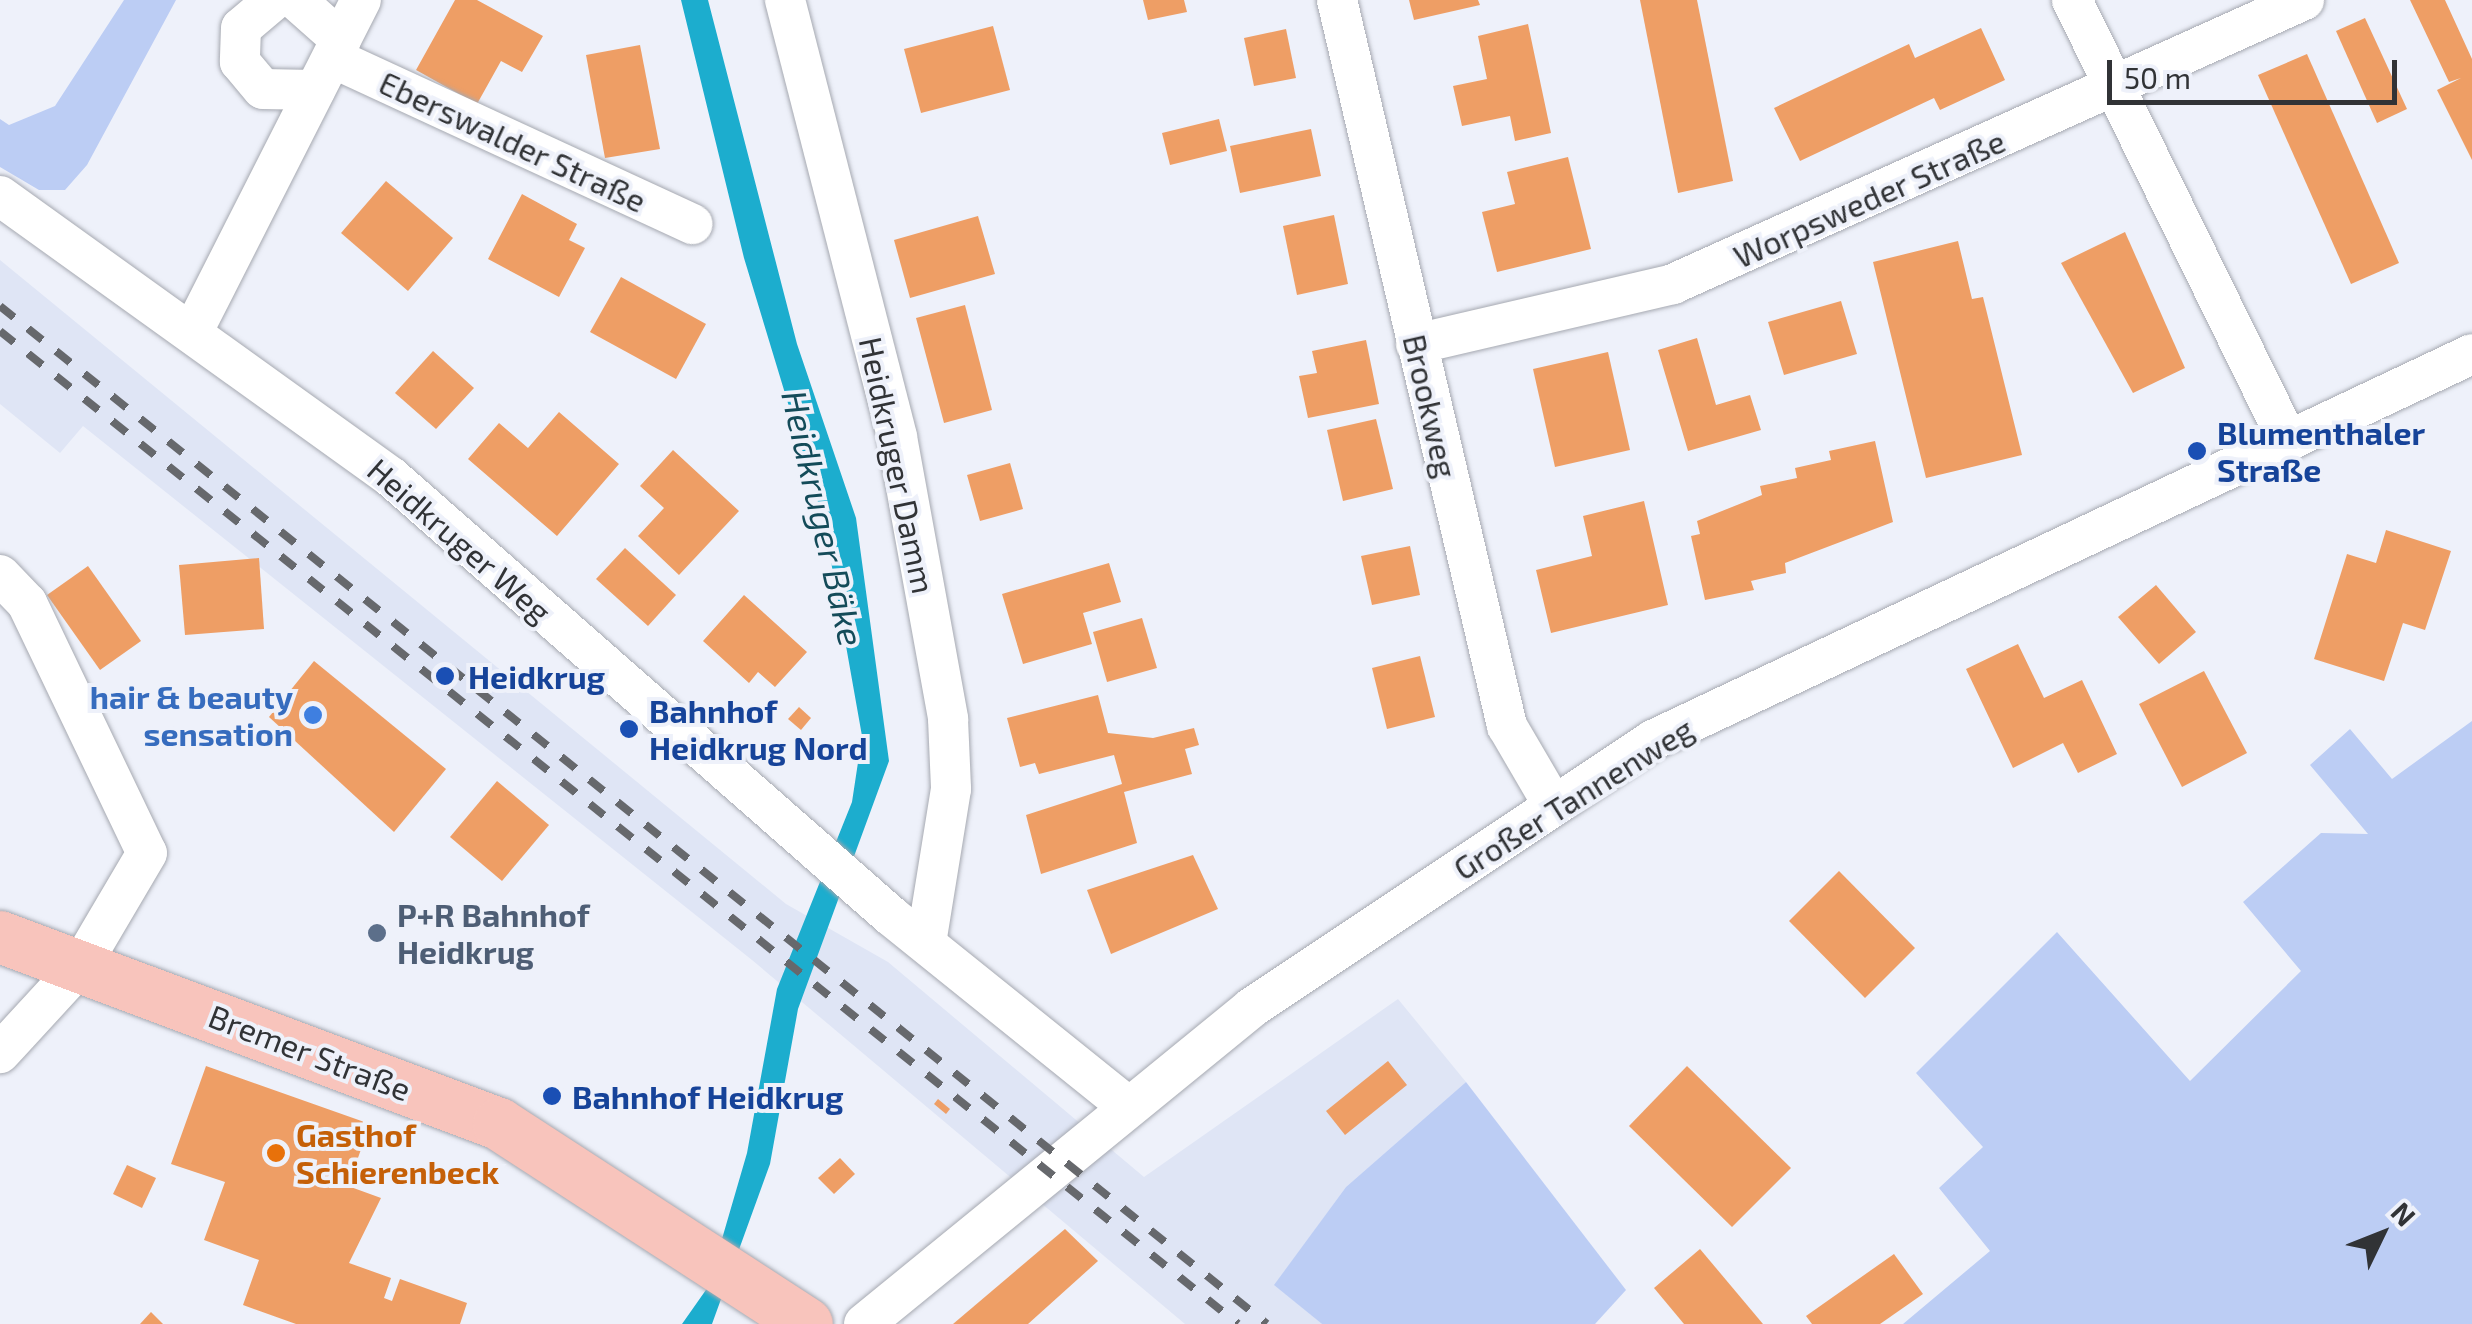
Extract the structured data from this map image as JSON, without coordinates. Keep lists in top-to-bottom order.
{
  "streets": {
    "main road": ["Bremer Straße"],
    "street": [
      "Eberswalder Straße",
      "Worpsweder Straße",
      "Brookweg",
      "Heidkruger Damm",
      "Heidkruger Weg",
      "Großer Tannenweg"
    ]
  },
  "crossings": [
    ["Worpsweder Straße", "Brookweg"],
    ["Brookweg", "Großer Tannenweg"],
    ["Heidkruger Damm", "Heidkruger Weg"],
    ["Heidkruger Weg", "Großer Tannenweg"]
  ],
  "water": ["Heidkruger Bäke"],
  "places": [
    "Blumenthaler Straße",
    "Heidkrug",
    "hair & beauty sensation",
    "Bahnhof Heidkrug Nord",
    "P+R Bahnhof Heidkrug",
    "Bahnhof Heidkrug",
    "Gasthof Schierenbeck"
  ],
  "scale_bar": "50 m",
  "north": "top right"
}
